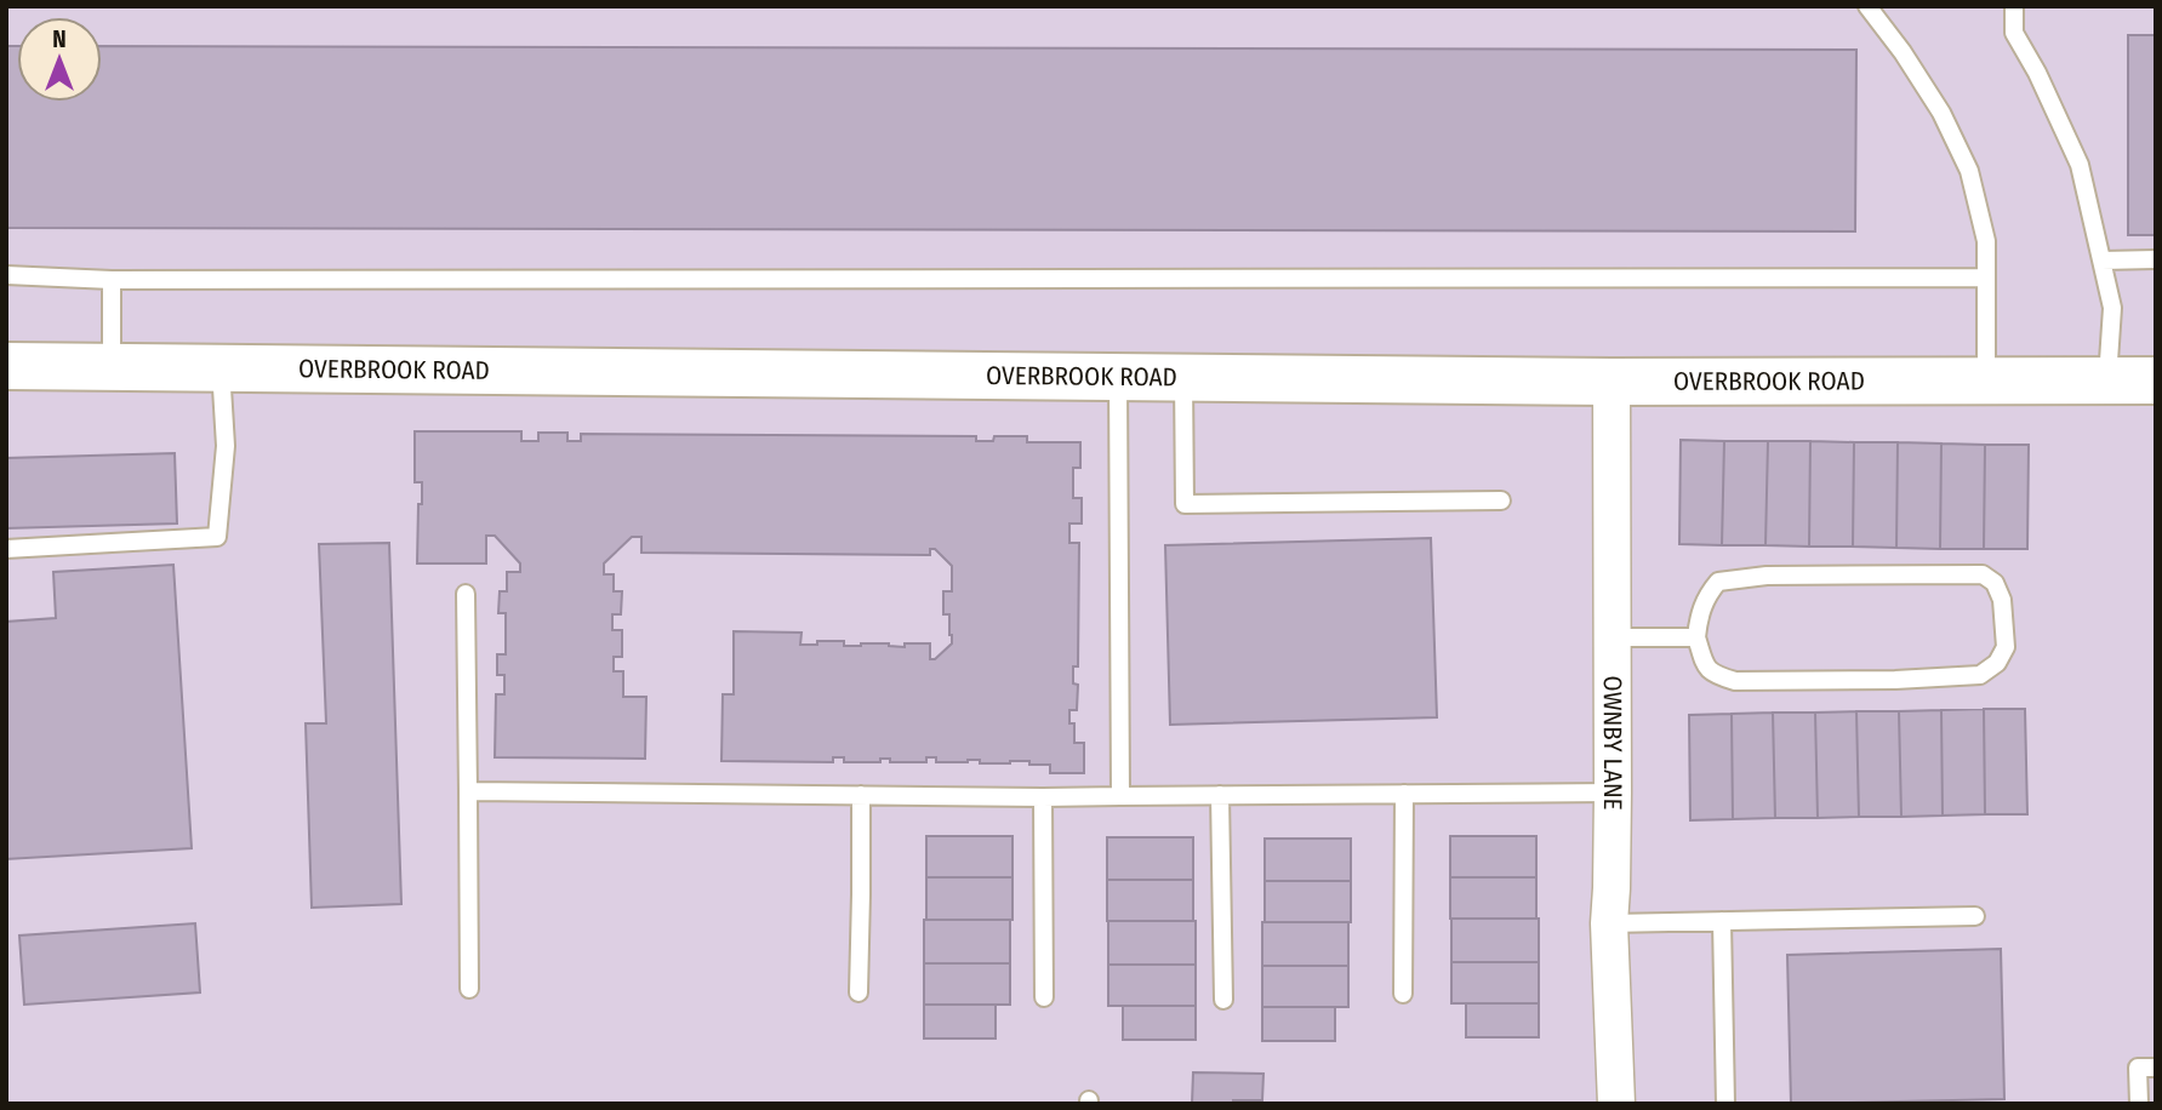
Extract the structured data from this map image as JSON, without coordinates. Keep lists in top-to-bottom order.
{
  "streets": {
    "street": ["OVERBROOK ROAD", "OWNBY LANE"]
  },
  "crossings": [
    ["OVERBROOK ROAD", "OWNBY LANE"]
  ],
  "north": "top"
}
